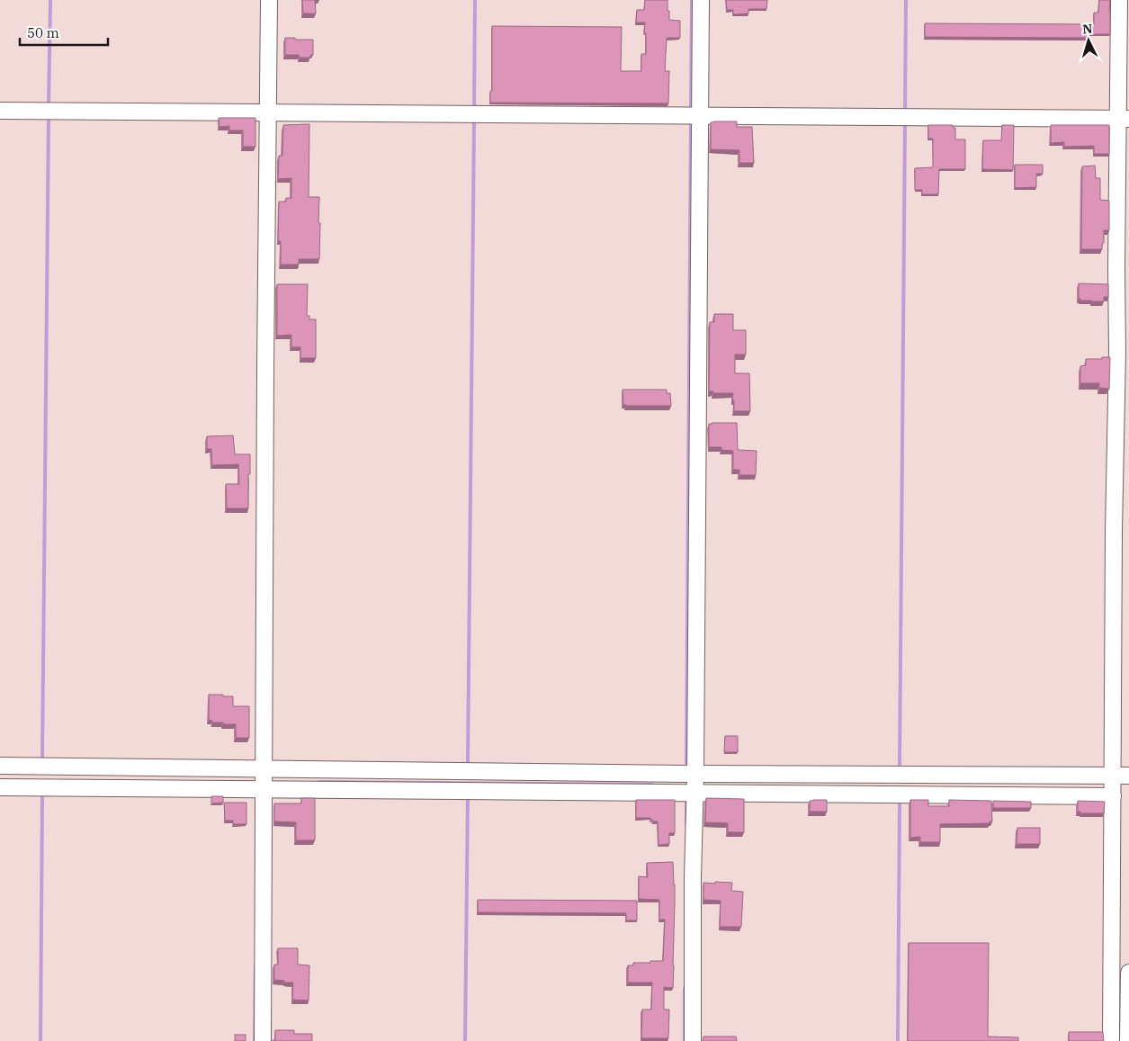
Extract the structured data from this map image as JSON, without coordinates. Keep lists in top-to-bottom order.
{
  "scale_bar": "50 m",
  "north": "top"
}
